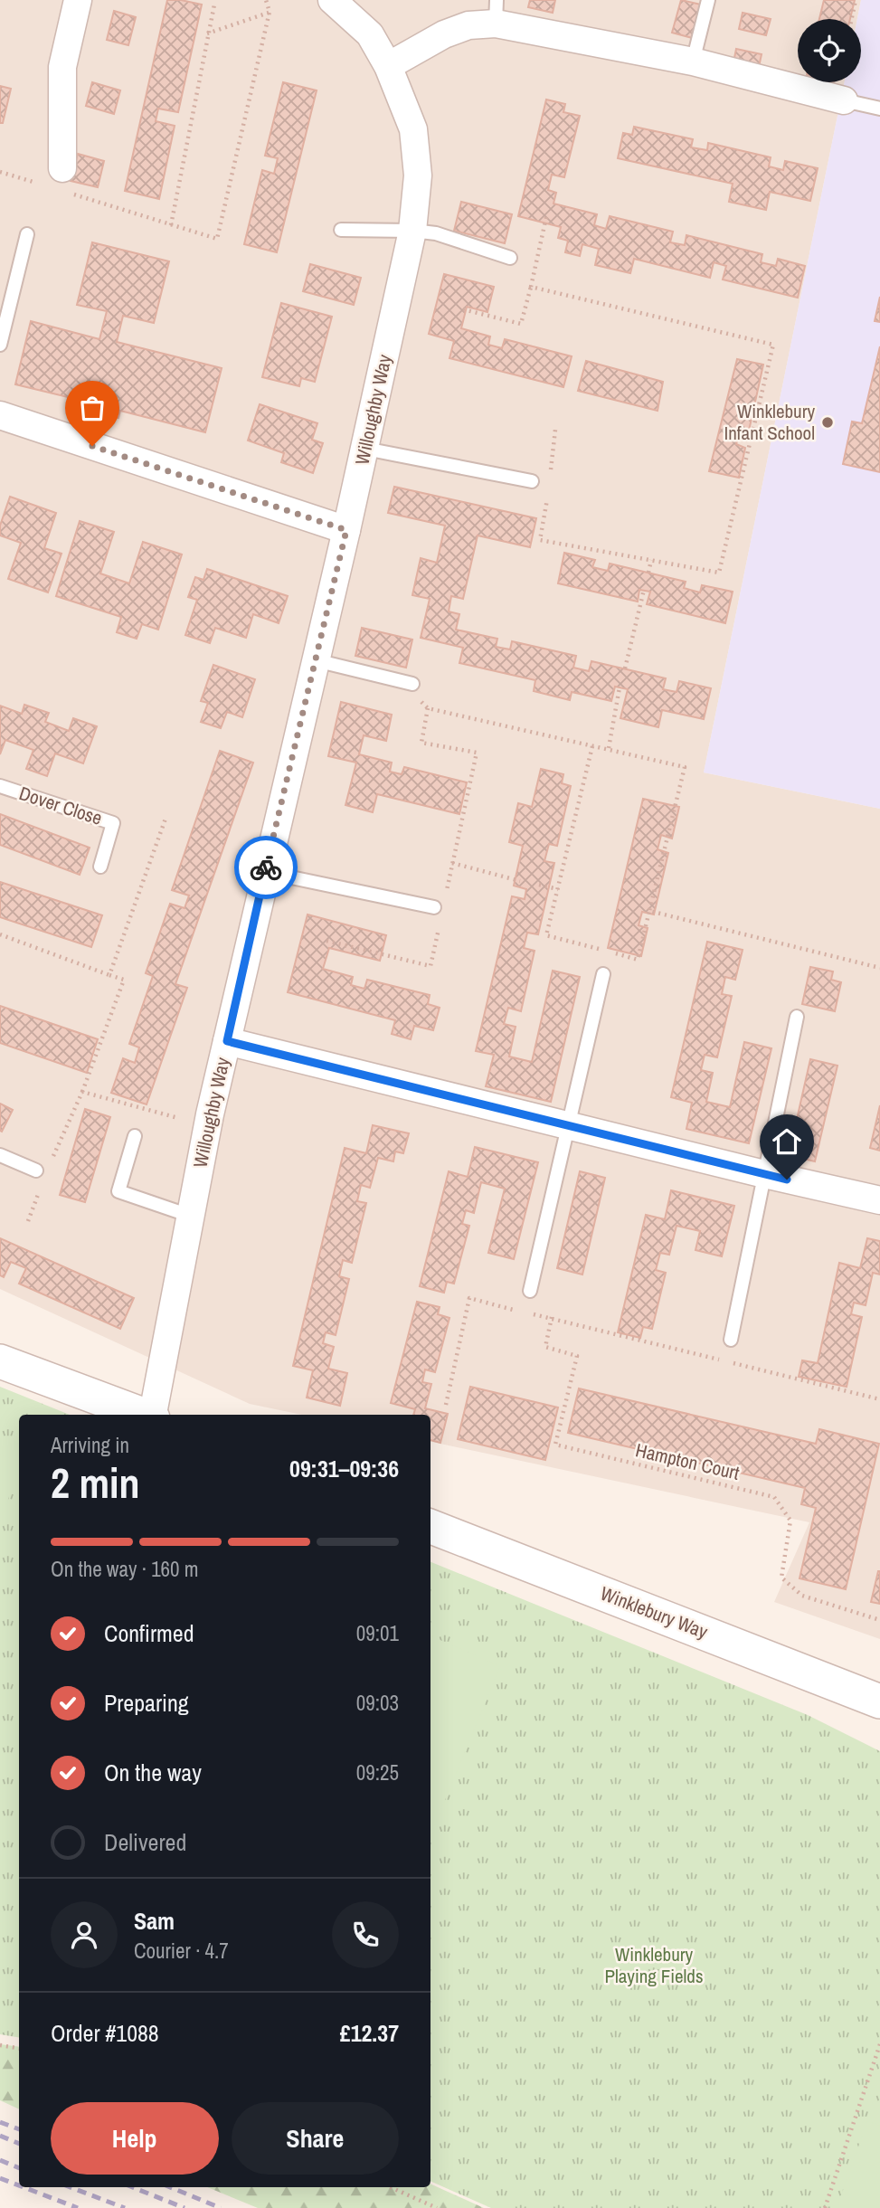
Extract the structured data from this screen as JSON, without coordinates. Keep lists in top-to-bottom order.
{
  "streets": {
    "street": ["Willoughby Way", "Winklebury Way"],
    "lane": ["Dover Close"],
    "path": ["Hampton Court"]
  },
  "parks": ["Winklebury Playing Fields"],
  "places": ["Winklebury Infant School"],
  "page": {
    "heading": ["2 min", "Arriving in", "09:31–09:36"],
    "panel": [
      "Sam",
      "Courier · 4.7",
      "Order #1088",
      "£12.37"
    ],
    "bar": "On the way · 160 m",
    "list": [
      ["Confirmed", "09:01"],
      ["Preparing", "09:03"],
      ["On the way", "09:25"],
      "Delivered"
    ],
    "buttons": ["Help", "Share"]
  }
}
